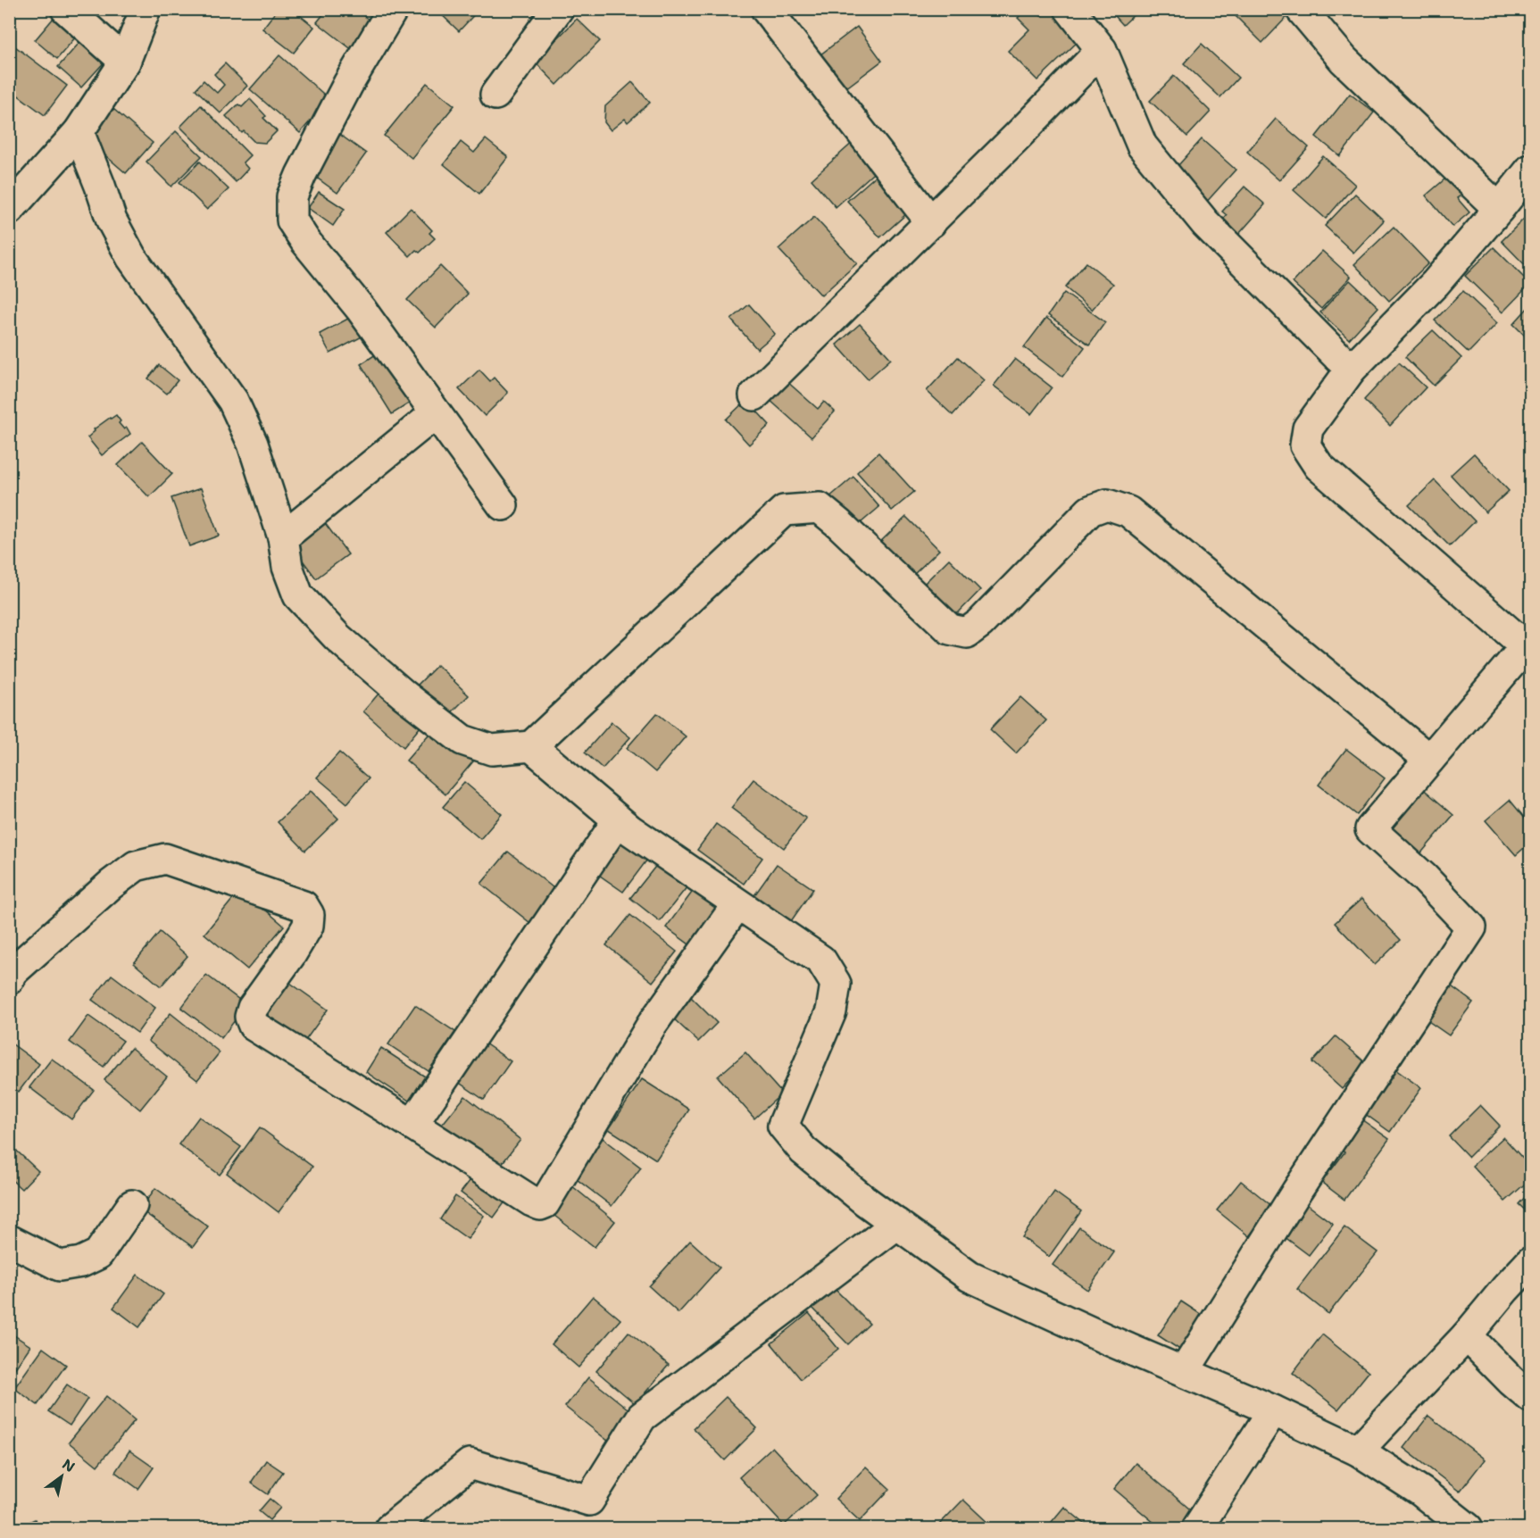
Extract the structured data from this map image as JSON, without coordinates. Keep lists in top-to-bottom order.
{
  "north": "top right"
}
